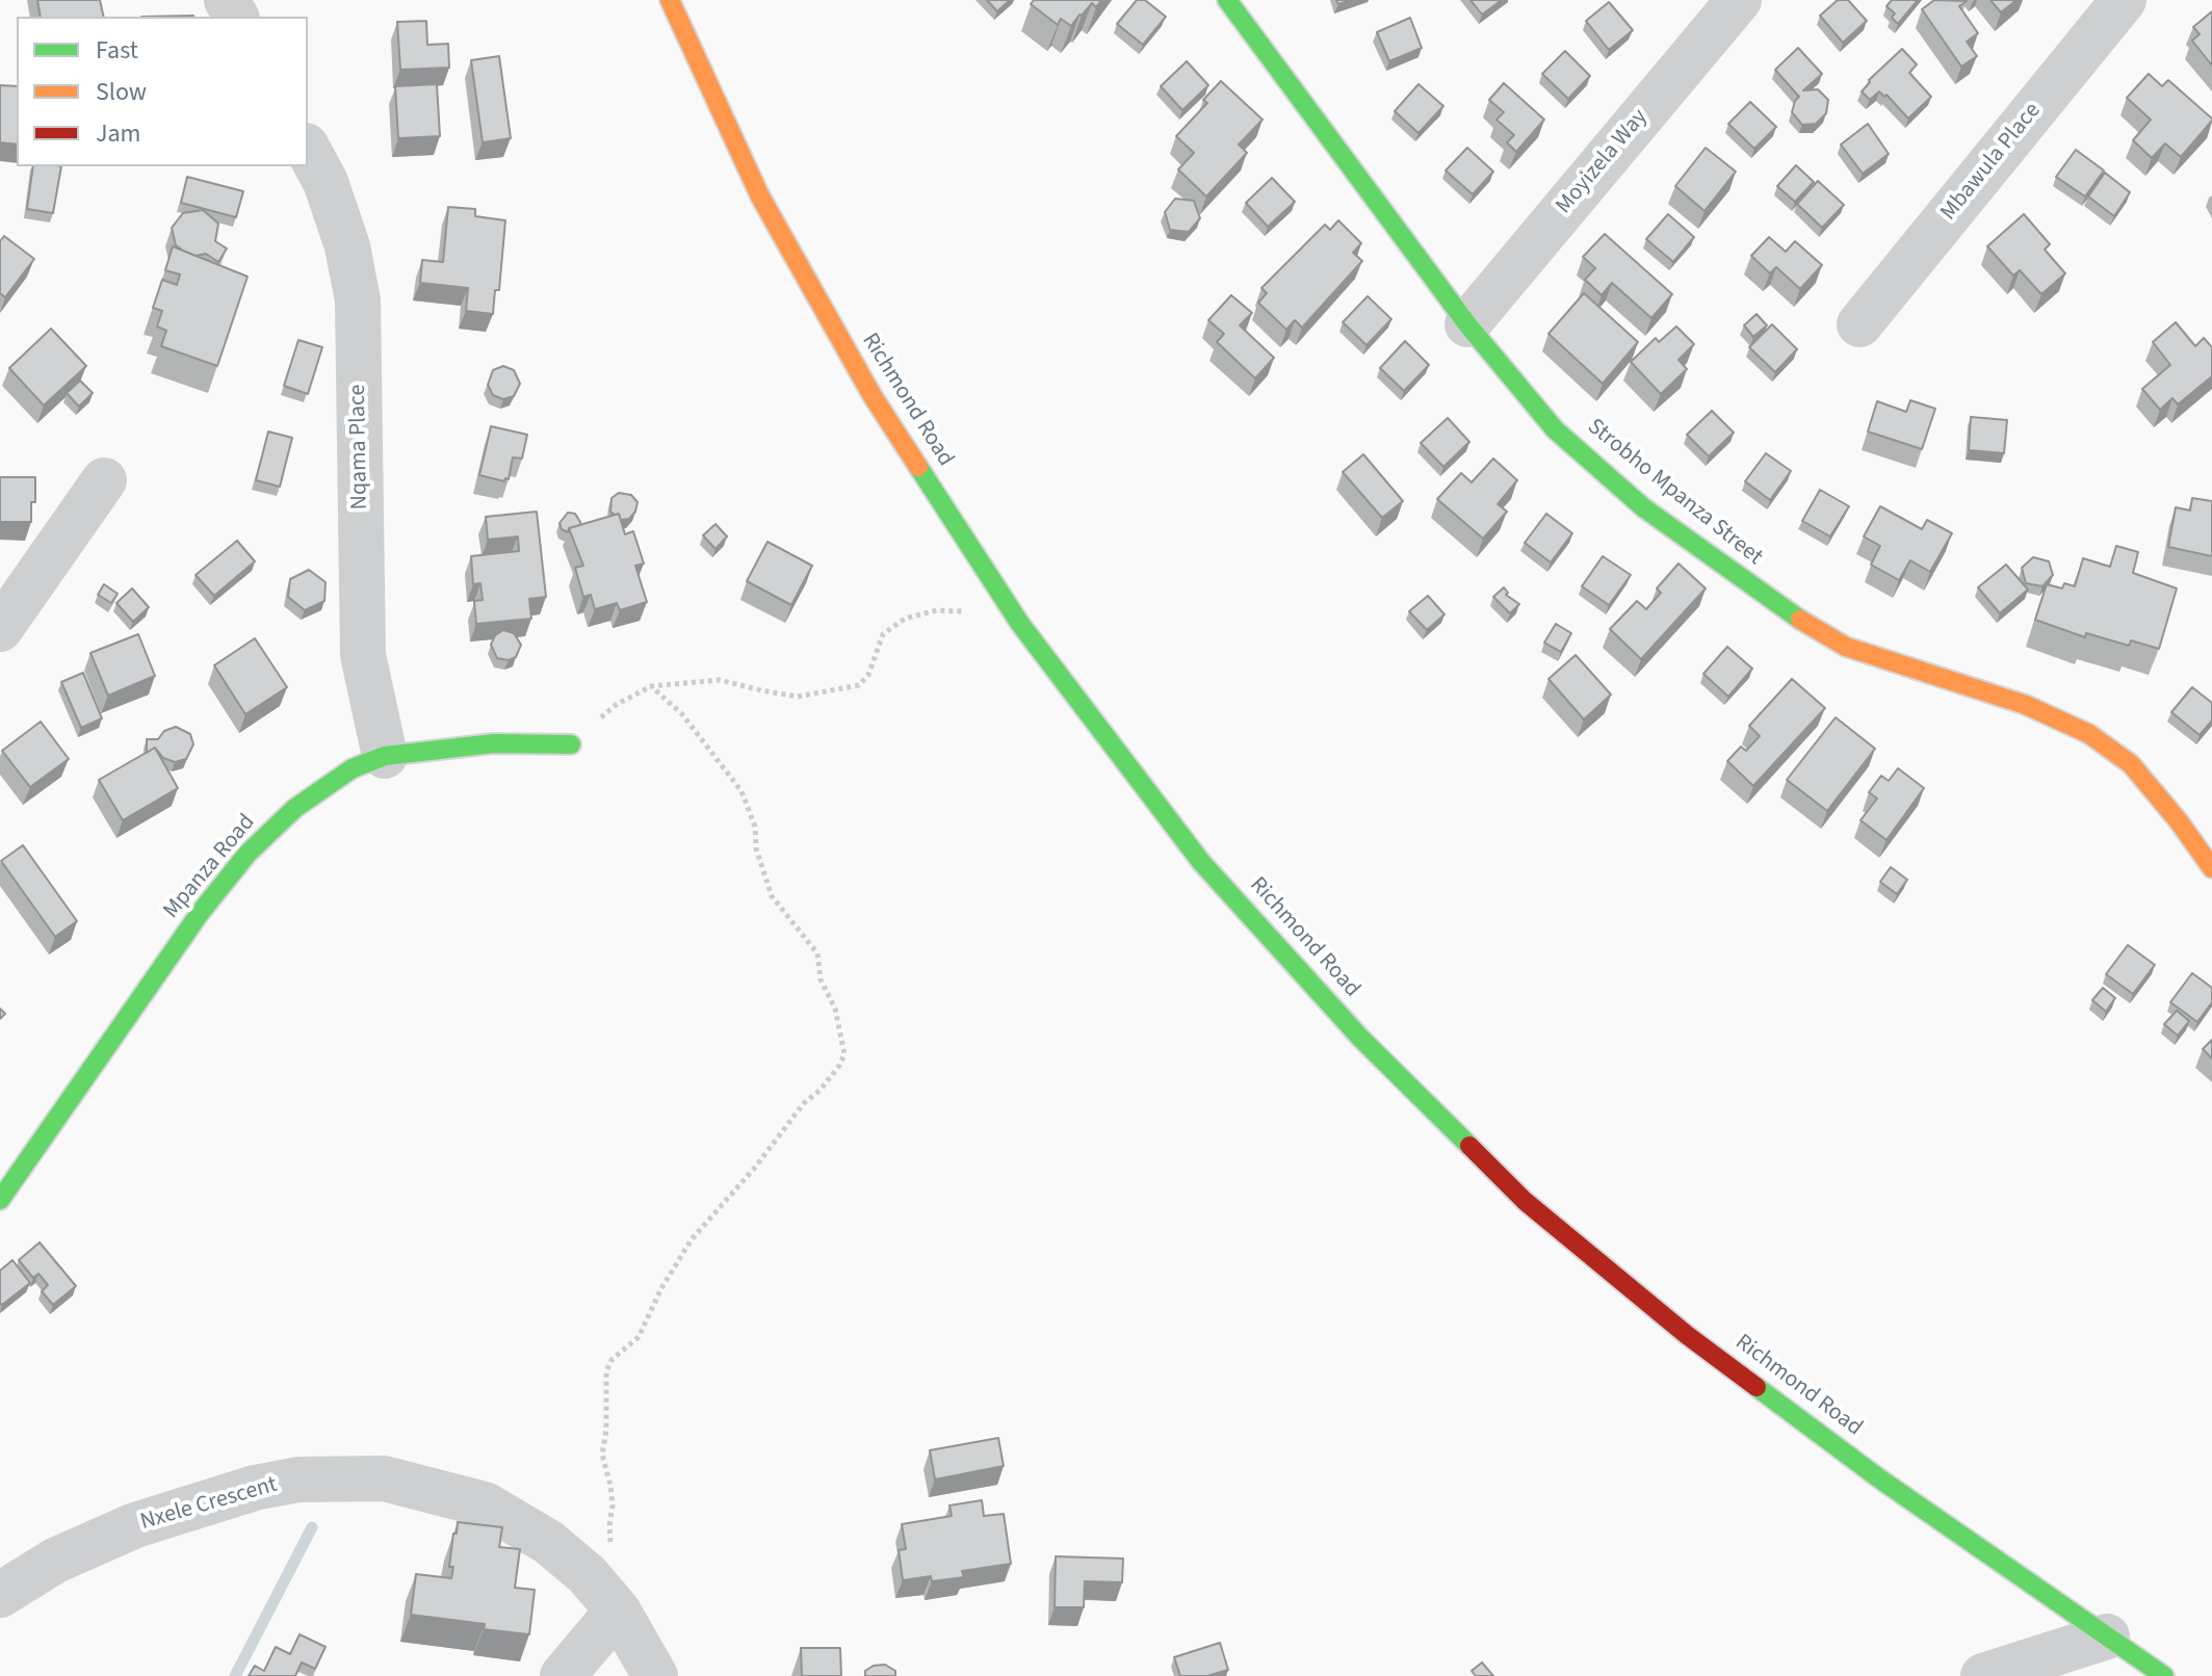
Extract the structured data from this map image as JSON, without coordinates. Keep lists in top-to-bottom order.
{
  "streets": {
    "main road": ["Richmond Road", "Strobho Mpanza Street", "Mpanza Road"],
    "street": [
      "Moyizela Way",
      "Mbawula Place",
      "Nqama Place",
      "Nxele Crescent"
    ]
  },
  "crossings": [
    ["Moyizela Way", "Strobho Mpanza Street"],
    ["Nqama Place", "Mpanza Road"]
  ],
  "legend": ["Fast", "Slow", "Jam"]
}
